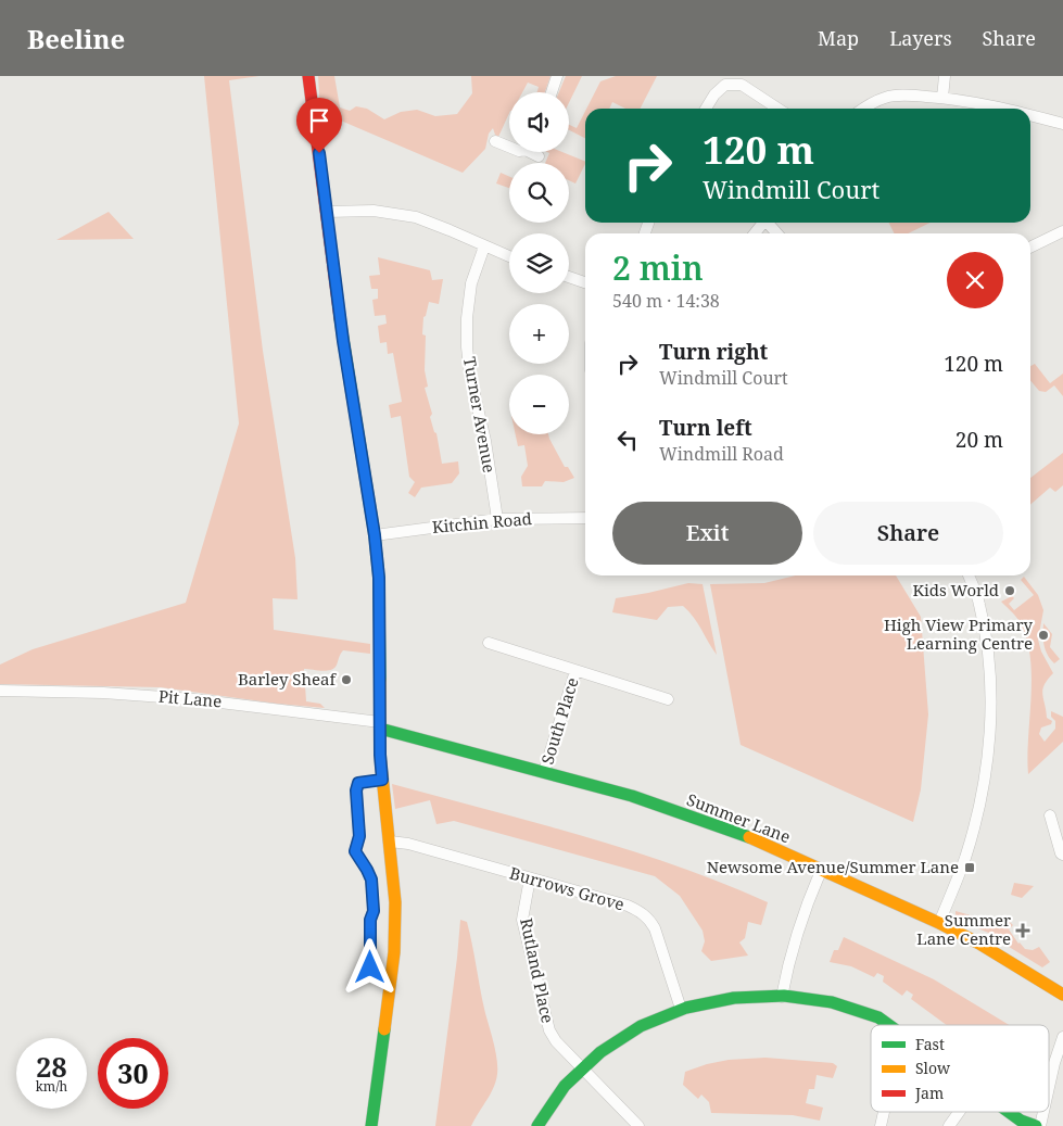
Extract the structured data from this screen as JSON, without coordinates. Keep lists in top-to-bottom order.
{
  "streets": {
    "street": [
      "Turner Avenue",
      "Kitchin Road",
      "Pit Lane",
      "South Place",
      "Summer Lane",
      "Burrows Grove",
      "Rutland Place"
    ]
  },
  "crossings": [
    ["Turner Avenue", "Kitchin Road"],
    ["Pit Lane", "Summer Lane"],
    ["South Place", "Summer Lane"],
    ["Burrows Grove", "Rutland Place"]
  ],
  "places": {
    "other": ["Kids World", "High View Primary Learning Centre", "Barley Sheaf"],
    "transit": ["Newsome Avenue/Summer Lane"],
    "health": ["Summer Lane Centre"]
  },
  "legend": ["Fast", "Slow", "Jam"],
  "page": {
    "header": "Beeline",
    "nav": ["Map", "Layers", "Share"],
    "map_buttons": ["+", "−"],
    "turn": ["120 m", "Windmill Court"],
    "heading": ["2 min", "540 m · 14:38"],
    "list": [
      {
        "name": "Turn right",
        "note": "Windmill Court",
        "value": "120 m"
      },
      {
        "name": "Turn left",
        "note": "Windmill Road",
        "value": "20 m"
      }
    ],
    "buttons": ["Exit", "Share"],
    "speed": "28 km/h",
    "limit": "30"
  }
}
